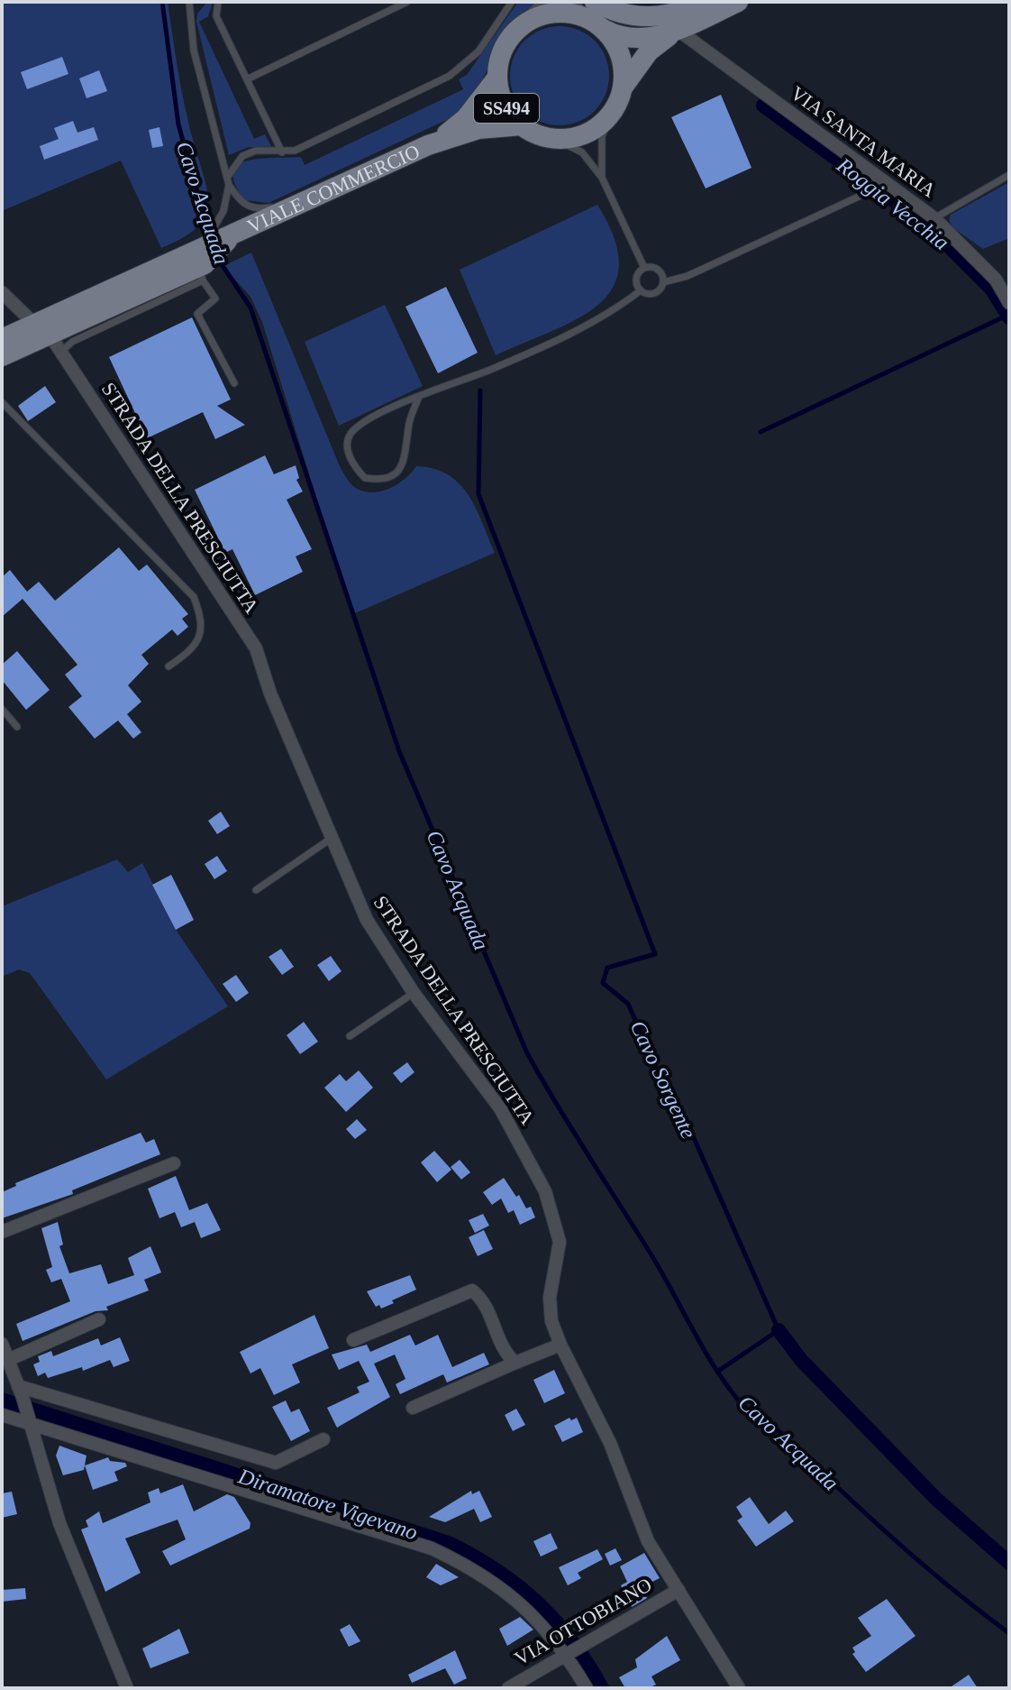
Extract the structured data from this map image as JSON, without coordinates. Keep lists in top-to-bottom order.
{
  "streets": {
    "main road": ["SS494", "VIALE COMMERCIO"],
    "street": ["VIA SANTA MARIA", "STRADA DELLA PRESCIUTTA", "VIA OTTOBIANO"]
  },
  "crossings": [
    ["SS494", "VIA SANTA MARIA"],
    ["SS494", "VIALE COMMERCIO"],
    ["VIALE COMMERCIO", "STRADA DELLA PRESCIUTTA"],
    ["STRADA DELLA PRESCIUTTA", "VIA OTTOBIANO"]
  ],
  "water": [
    "Cavo Acquada",
    "Roggia Vecchia",
    "Cavo Sorgente",
    "Diramatore Vigevano"
  ]
}
